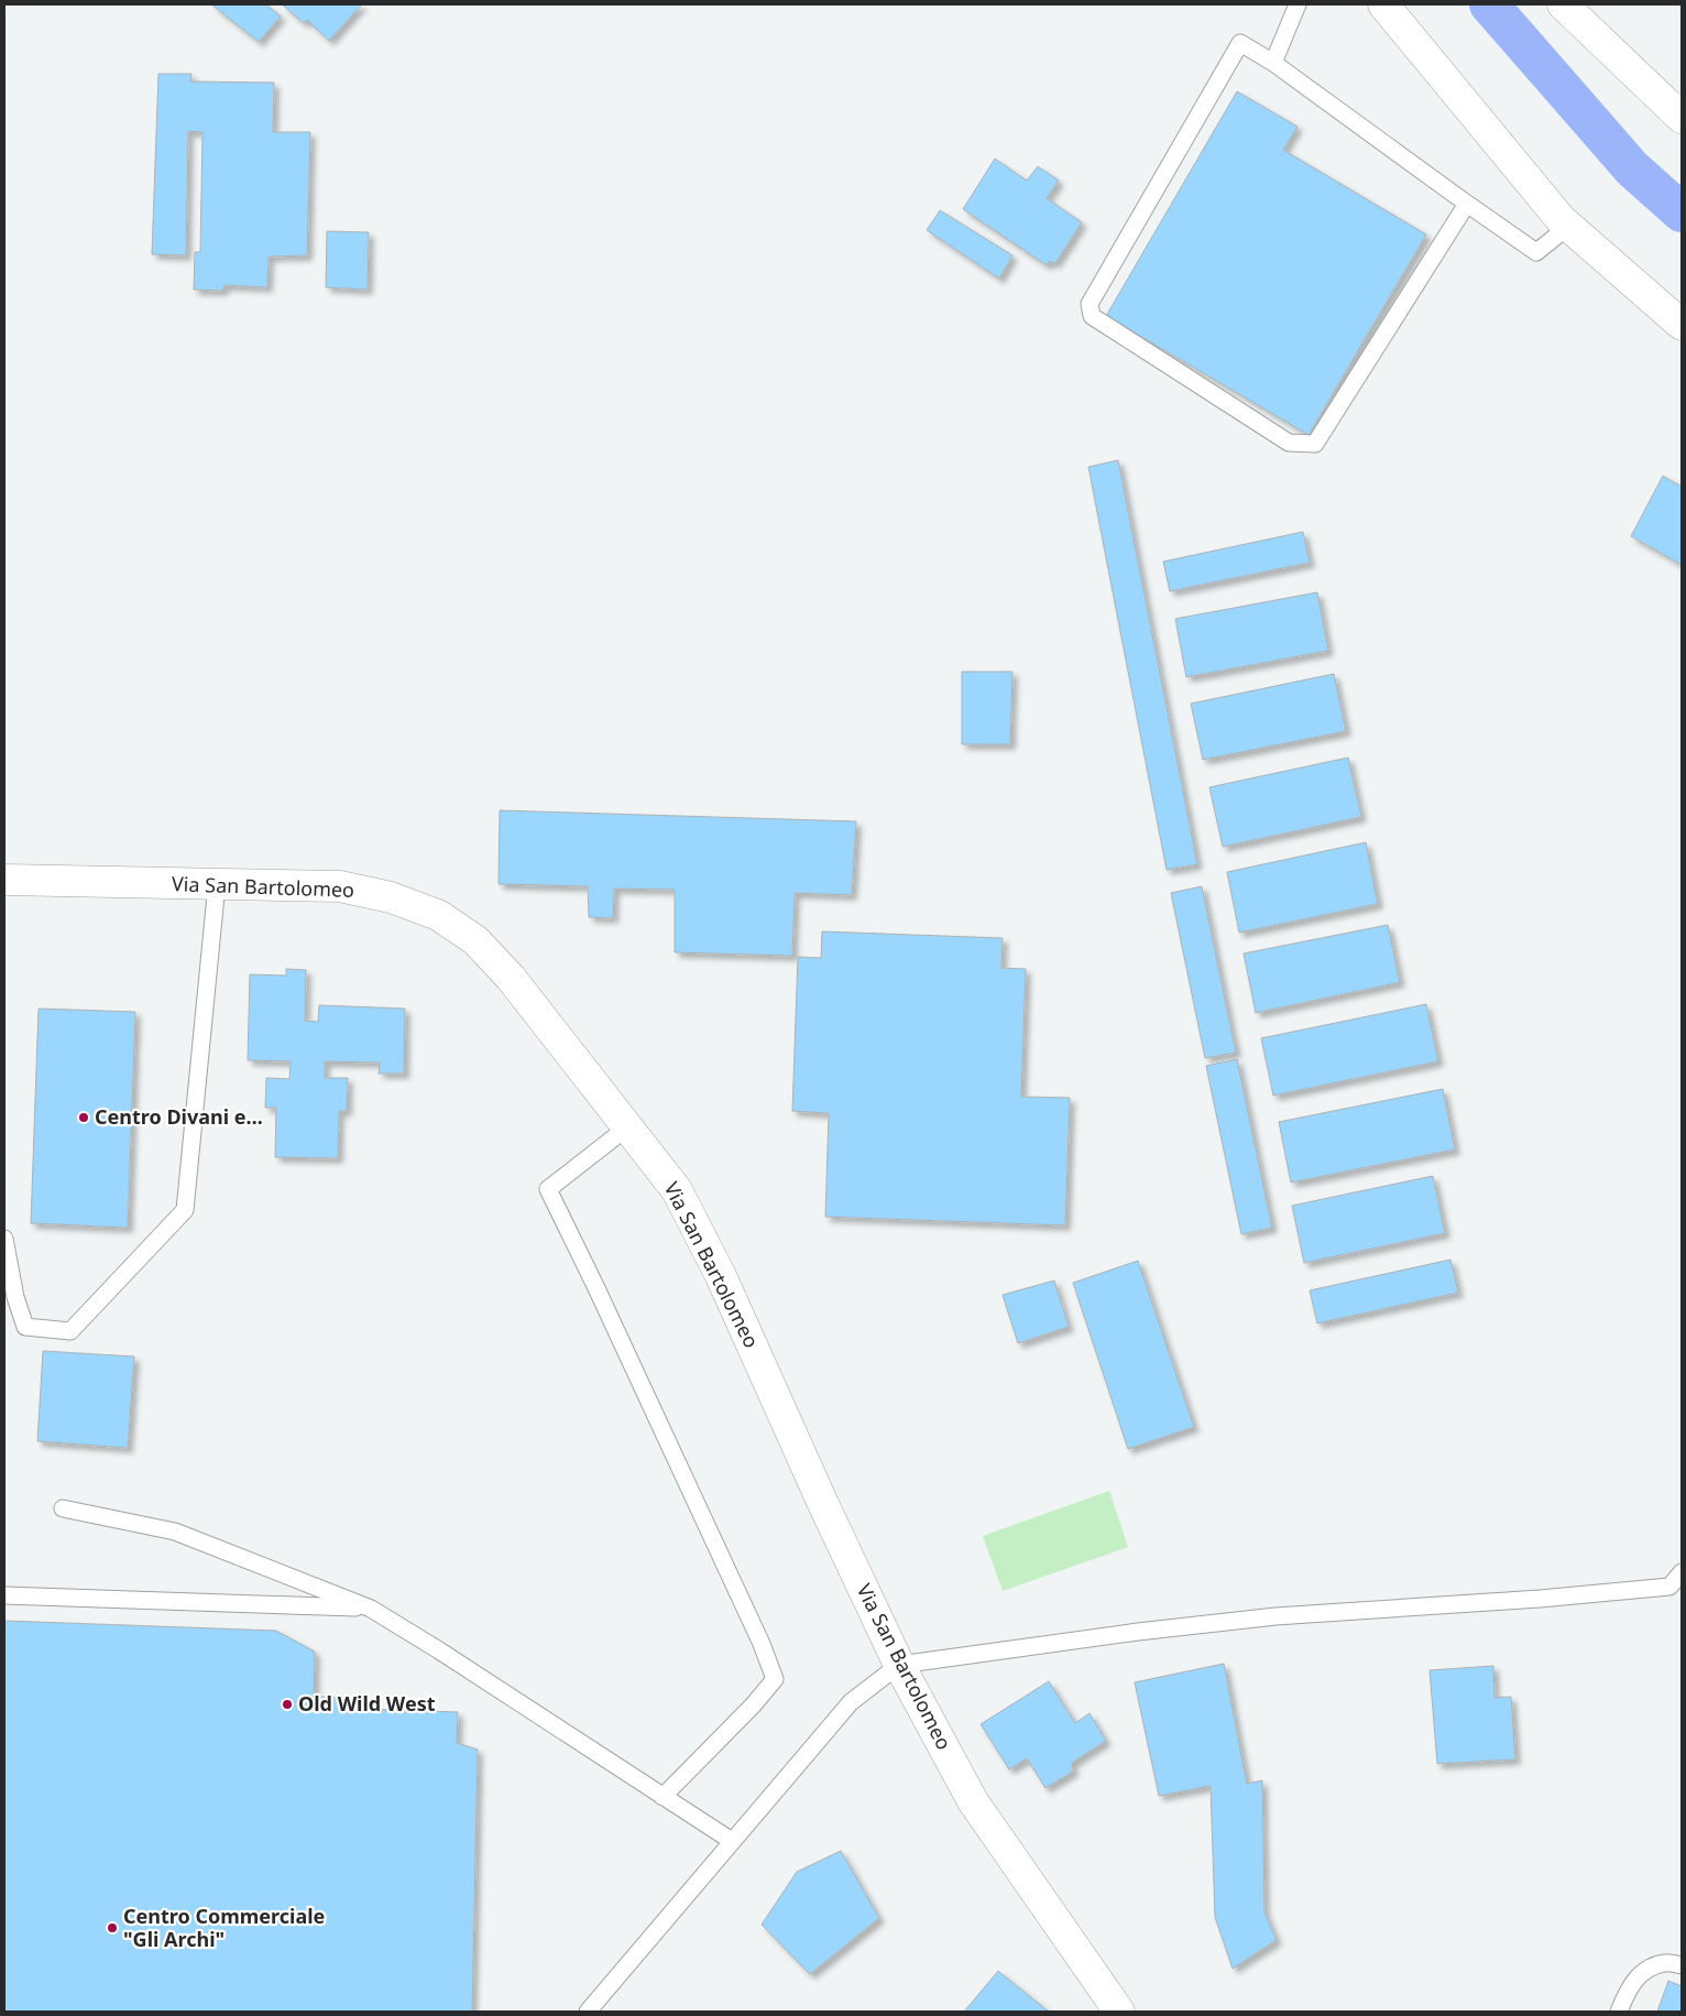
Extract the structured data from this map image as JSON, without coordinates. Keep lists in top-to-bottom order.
{
  "streets": {
    "street": ["Via San Bartolomeo"]
  },
  "places": ["Centro Divani e…", "Old Wild West", "Centro Commerciale \"Gli Archi\""]
}
